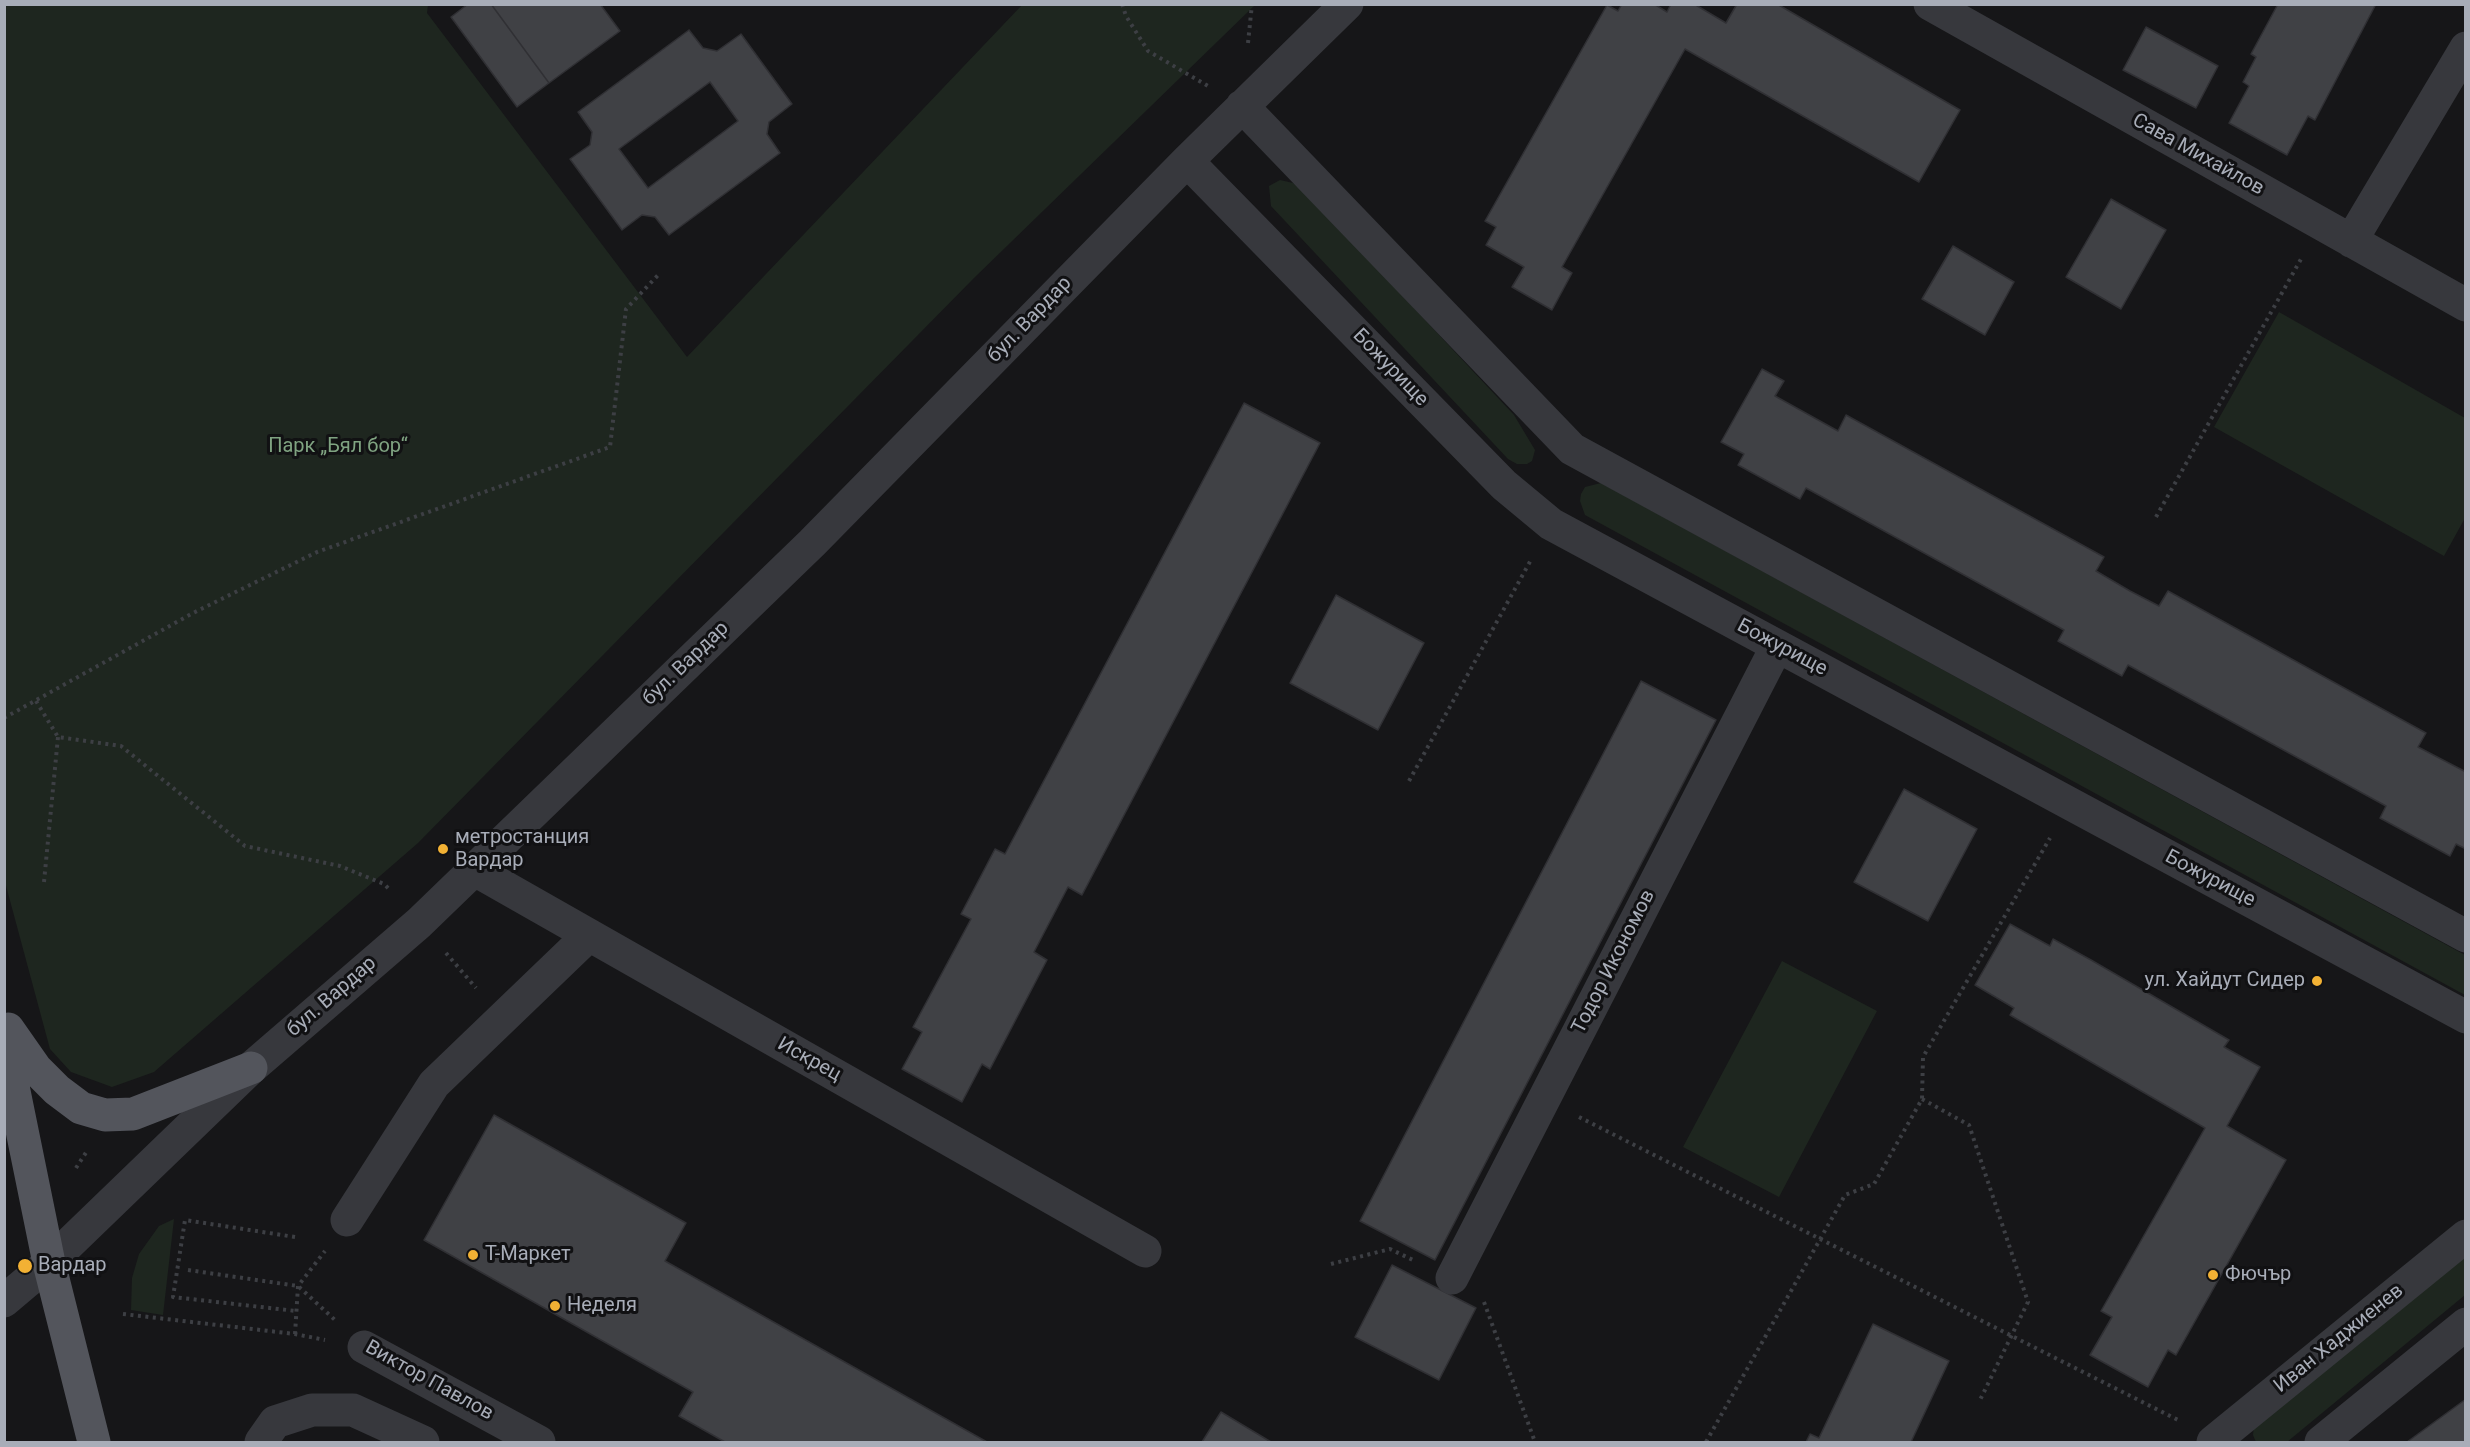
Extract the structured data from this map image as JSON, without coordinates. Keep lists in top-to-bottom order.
{
  "streets": {
    "street": [
      "Сава Михайлов",
      "бул. Вардар",
      "Божурище",
      "Тодор Икономов",
      "Искрец",
      "Иван Хаджиенев",
      "Виктор Павлов"
    ]
  },
  "crossings": [
    ["бул. Вардар", "Божурище"],
    ["бул. Вардар", "Искрец"],
    ["Божурище", "Тодор Икономов"]
  ],
  "parks": ["Парк „Бял бор“"],
  "places": [
    "метростанция Вардар",
    "ул. Хайдут Сидер",
    "Т-Маркет",
    "Вардар",
    "Фючър",
    "Неделя"
  ]
}
